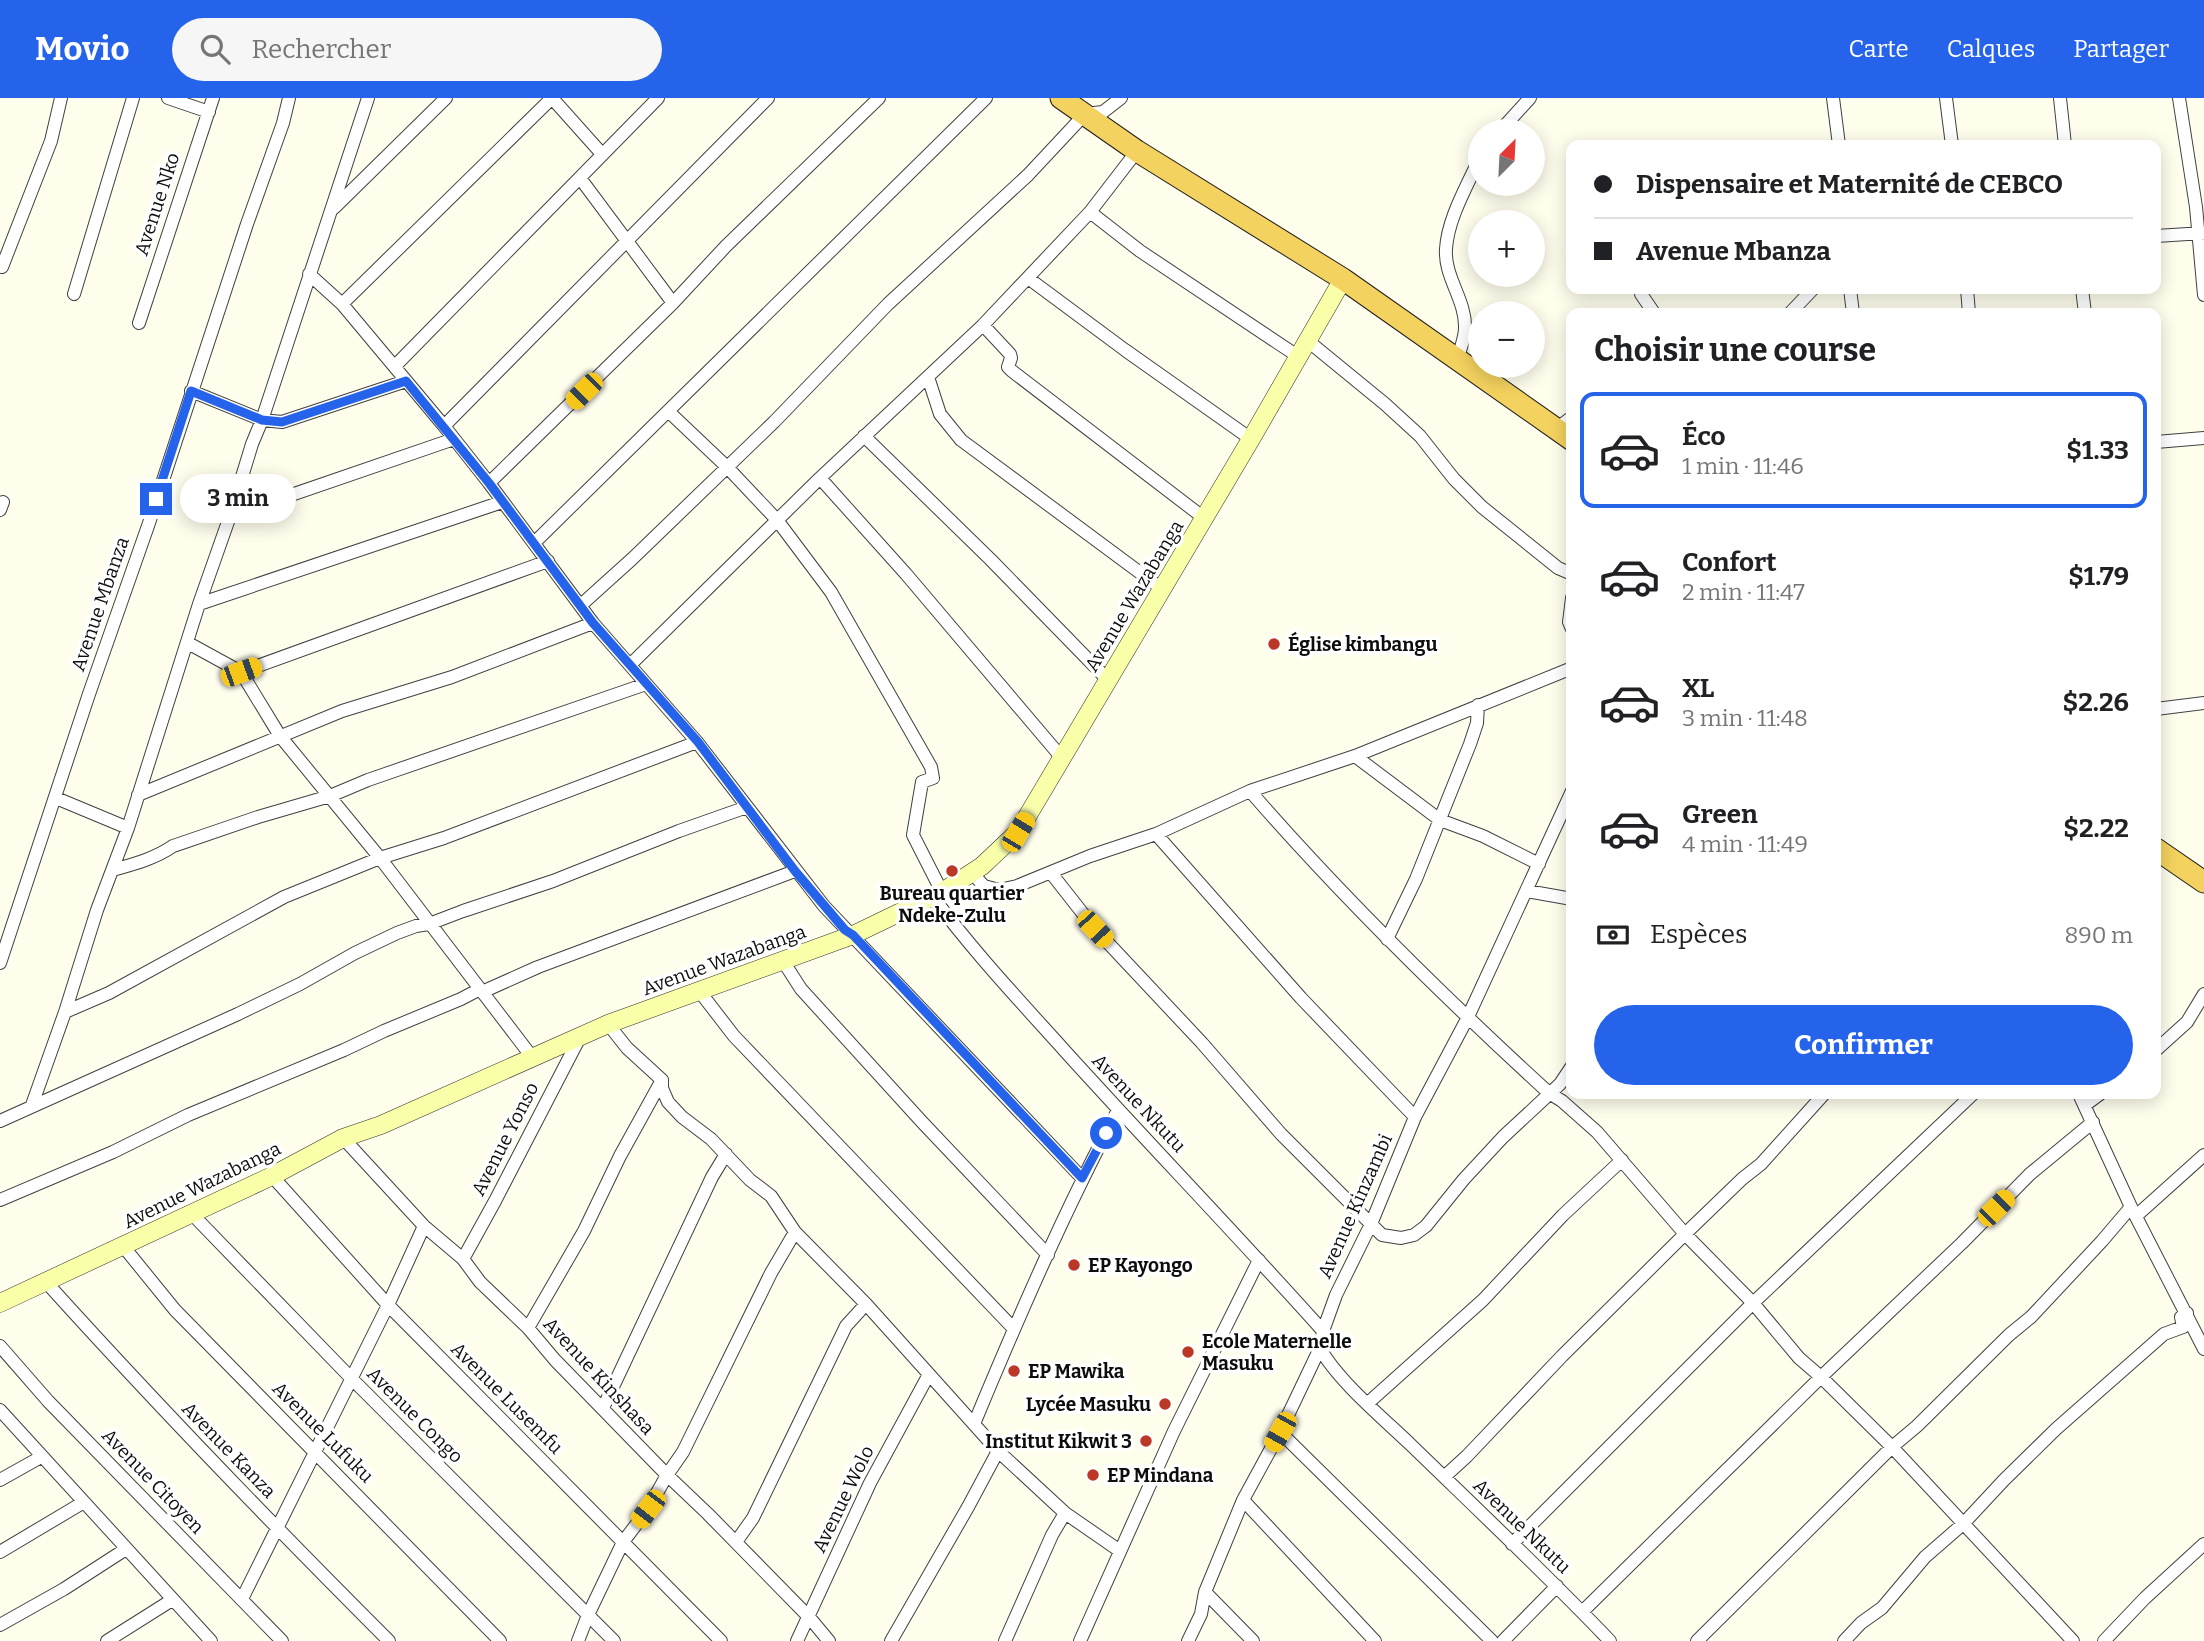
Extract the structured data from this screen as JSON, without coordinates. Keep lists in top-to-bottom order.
{
  "streets": {
    "main road": ["Avenue Wazabanga"],
    "street": [
      "Avenue Nko",
      "Avenue Mbanza",
      "Avenue Nkutu",
      "Avenue Yonso",
      "Avenue Kinzambi",
      "Avenue Kinshasa",
      "Avenue Lusemfu",
      "Avenue Congo",
      "Avenue Lufuku",
      "Avenue Kanza",
      "Avenue Citoyen",
      "Avenue Wolo"
    ]
  },
  "crossings": [
    ["Avenue Wazabanga", "Avenue Nkutu"],
    ["Avenue Wazabanga", "Avenue Yonso"],
    ["Avenue Wazabanga", "Avenue Kinshasa"],
    ["Avenue Wazabanga", "Avenue Lusemfu"],
    ["Avenue Wazabanga", "Avenue Congo"],
    ["Avenue Wazabanga", "Avenue Lufuku"],
    ["Avenue Wazabanga", "Avenue Kanza"],
    ["Avenue Nkutu", "Avenue Kinzambi"],
    ["Avenue Yonso", "Avenue Kinshasa"],
    ["Avenue Kinshasa", "Avenue Wolo"]
  ],
  "places": [
    "Église kimbangu",
    "Bureau quartier Ndeke-Zulu",
    "EP Kayongo",
    "Ecole Maternelle Masuku",
    "EP Mawika",
    "Lycée Masuku",
    "Institut Kikwit 3",
    "EP Mindana"
  ],
  "north": "top right",
  "page": {
    "header": "Movio",
    "search": "Rechercher",
    "nav": ["Carte", "Calques", "Partager"],
    "map_buttons": ["+", "−"],
    "banner": ["Dispensaire et Maternité de CEBCO", "Avenue Mbanza"],
    "heading": "Choisir une course",
    "list": [
      {
        "name": "Éco",
        "note": "1 min · 11:46",
        "value": "$1.33"
      },
      {
        "name": "Confort",
        "note": "2 min · 11:47",
        "value": "$1.79"
      },
      {
        "name": "XL",
        "note": "3 min · 11:48",
        "value": "$2.26"
      },
      {
        "name": "Green",
        "note": "4 min · 11:49",
        "value": "$2.22"
      }
    ],
    "bubble": "3 min",
    "pay": ["Espèces", "890 m"],
    "buttons": "Confirmer"
  }
}
